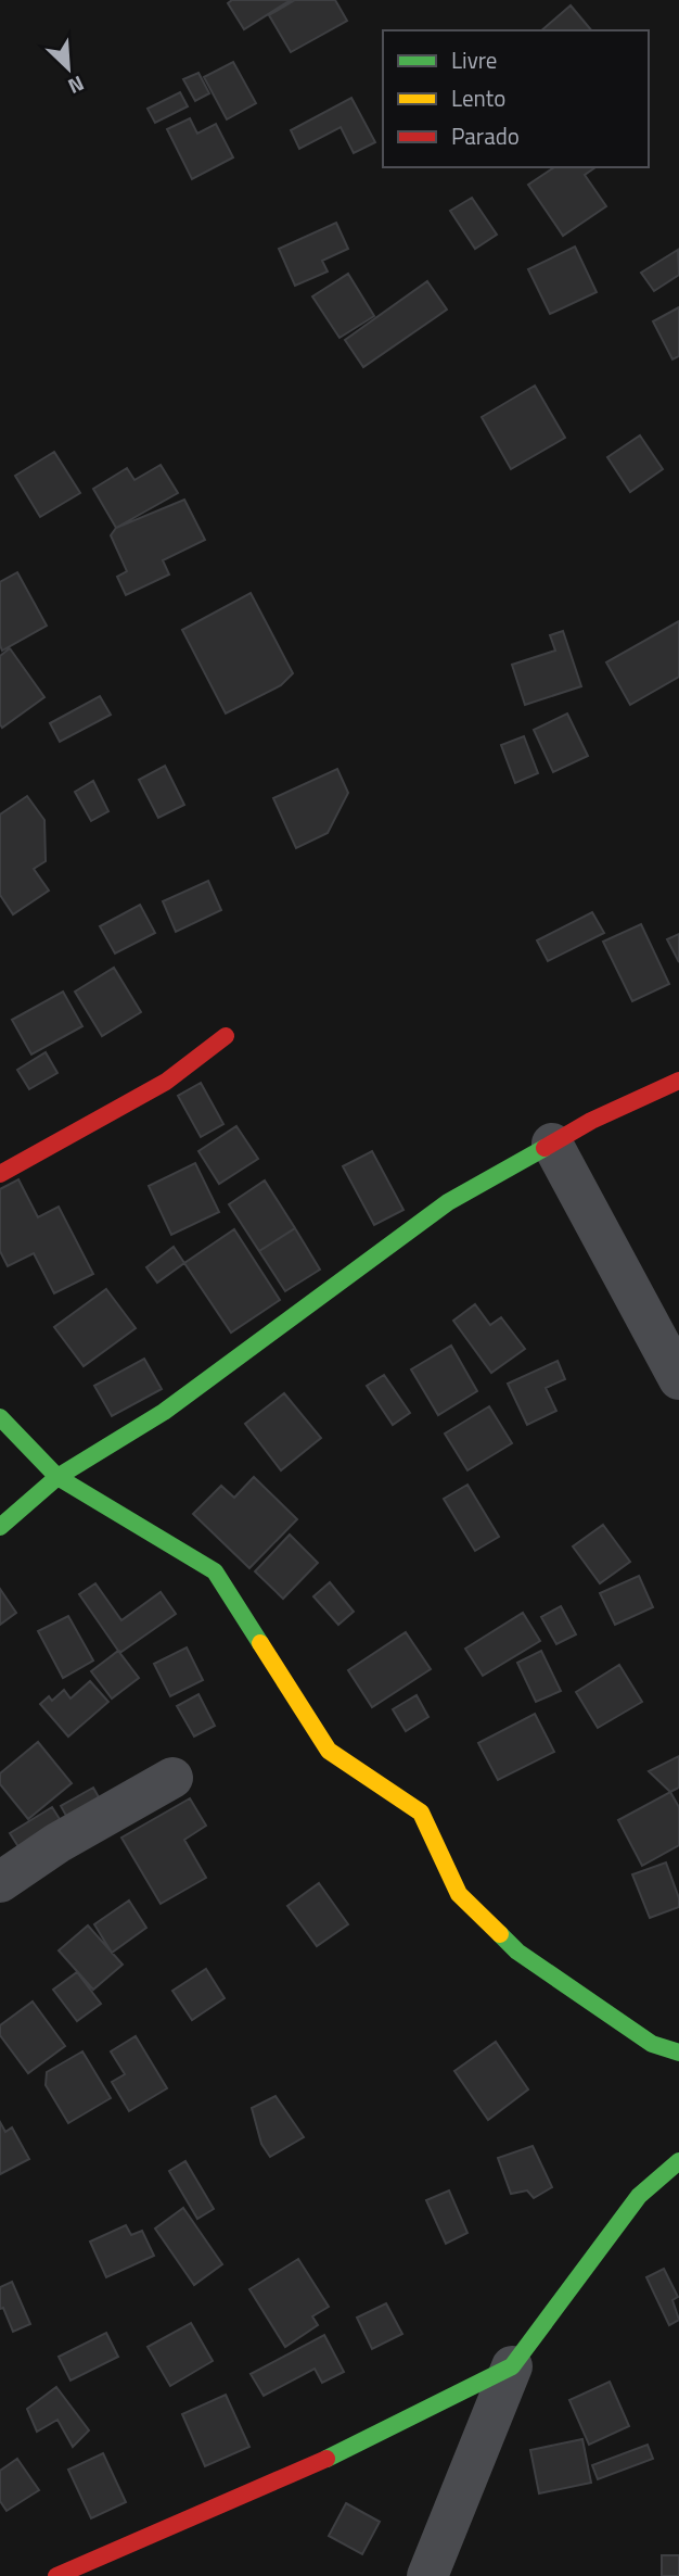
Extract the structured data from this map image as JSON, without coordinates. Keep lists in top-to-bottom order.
{
  "legend": ["Livre", "Lento", "Parado"],
  "north": "bottom right"
}
